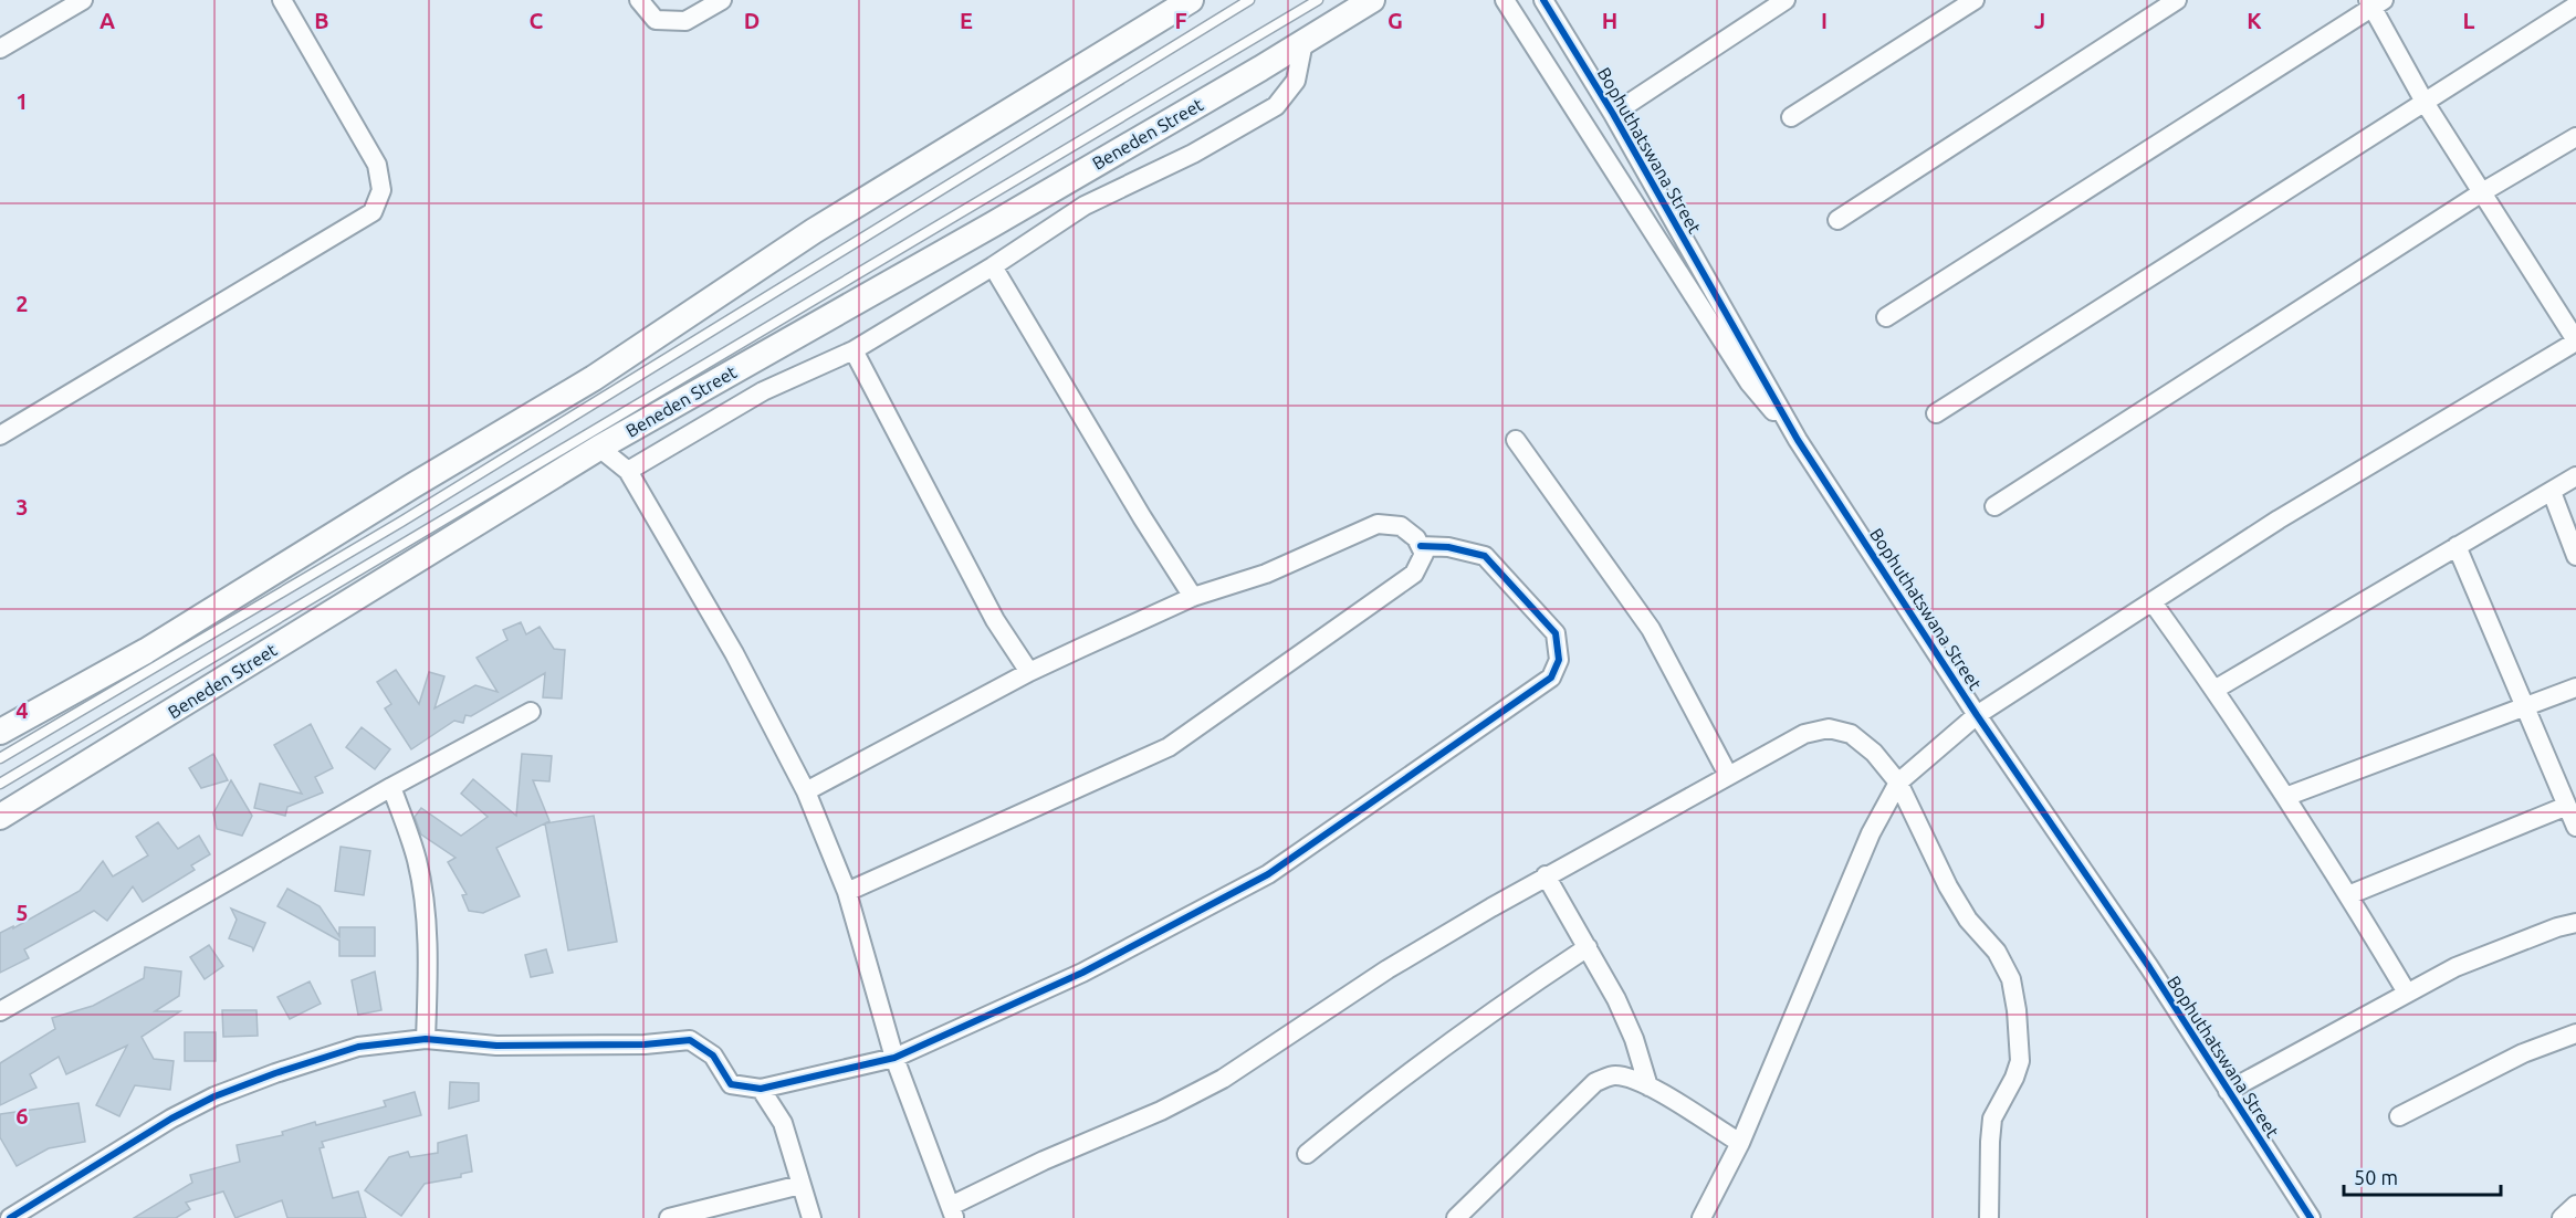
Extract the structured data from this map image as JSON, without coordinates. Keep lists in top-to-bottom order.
{
  "streets": {
    "main road": ["Beneden Street"],
    "street": ["Bophuthatswana Street"]
  },
  "scale_bar": "50 m",
  "grid": {
    "columns": [
      "A",
      "B",
      "C",
      "D",
      "E",
      "F",
      "G",
      "H",
      "I",
      "J",
      "K",
      "L"
    ],
    "rows": [
      "1",
      "2",
      "3",
      "4",
      "5",
      "6"
    ]
  }
}
